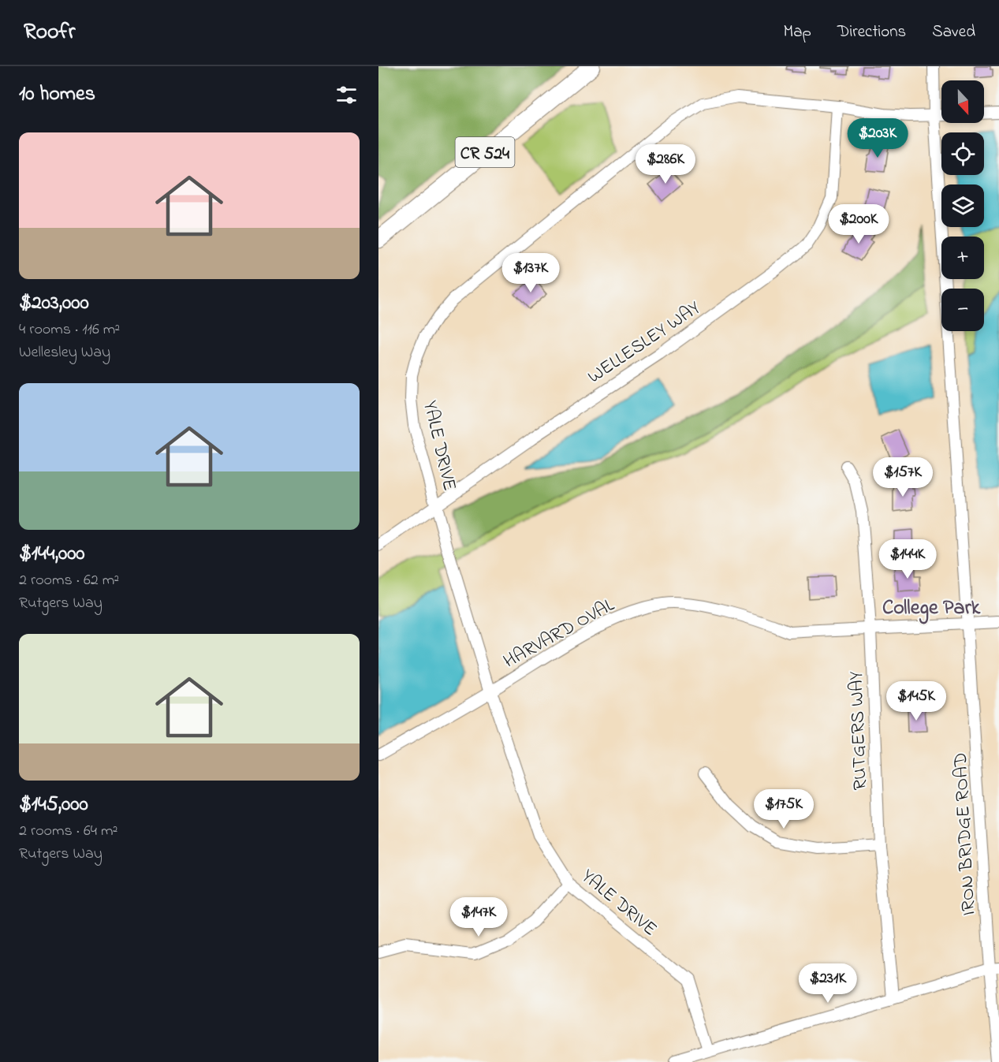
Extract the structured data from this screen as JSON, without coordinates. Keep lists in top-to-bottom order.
{
  "streets": {
    "main road": ["CR 524"],
    "street": [
      "WELLESLEY WAY",
      "YALE DRIVE",
      "HARVARD OVAL",
      "RUTGERS WAY",
      "IRON BRIDGE ROAD"
    ]
  },
  "crossings": [
    ["WELLESLEY WAY", "YALE DRIVE"],
    ["YALE DRIVE", "HARVARD OVAL"],
    ["YALE DRIVE", "IRON BRIDGE ROAD"],
    ["HARVARD OVAL", "RUTGERS WAY"],
    ["HARVARD OVAL", "IRON BRIDGE ROAD"]
  ],
  "districts": ["College Park"],
  "north": "bottom",
  "page": {
    "header": "Roofr",
    "nav": ["Map", "Directions", "Saved"],
    "heading": "10 homes",
    "map_buttons": ["+", "−"],
    "price": [
      "$203K",
      "$286K",
      "$200K",
      "$137K",
      "$157K",
      "$144K",
      "$145K",
      "$175K",
      "$147K",
      "$231K"
    ],
    "list": [
      {
        "name": "$203,000",
        "note": "4 rooms · 116 m² · Wellesley Way"
      },
      {
        "name": "$144,000",
        "note": "2 rooms · 62 m² · Rutgers Way"
      },
      {
        "name": "$145,000",
        "note": "2 rooms · 64 m² · Rutgers Way"
      }
    ]
  }
}
